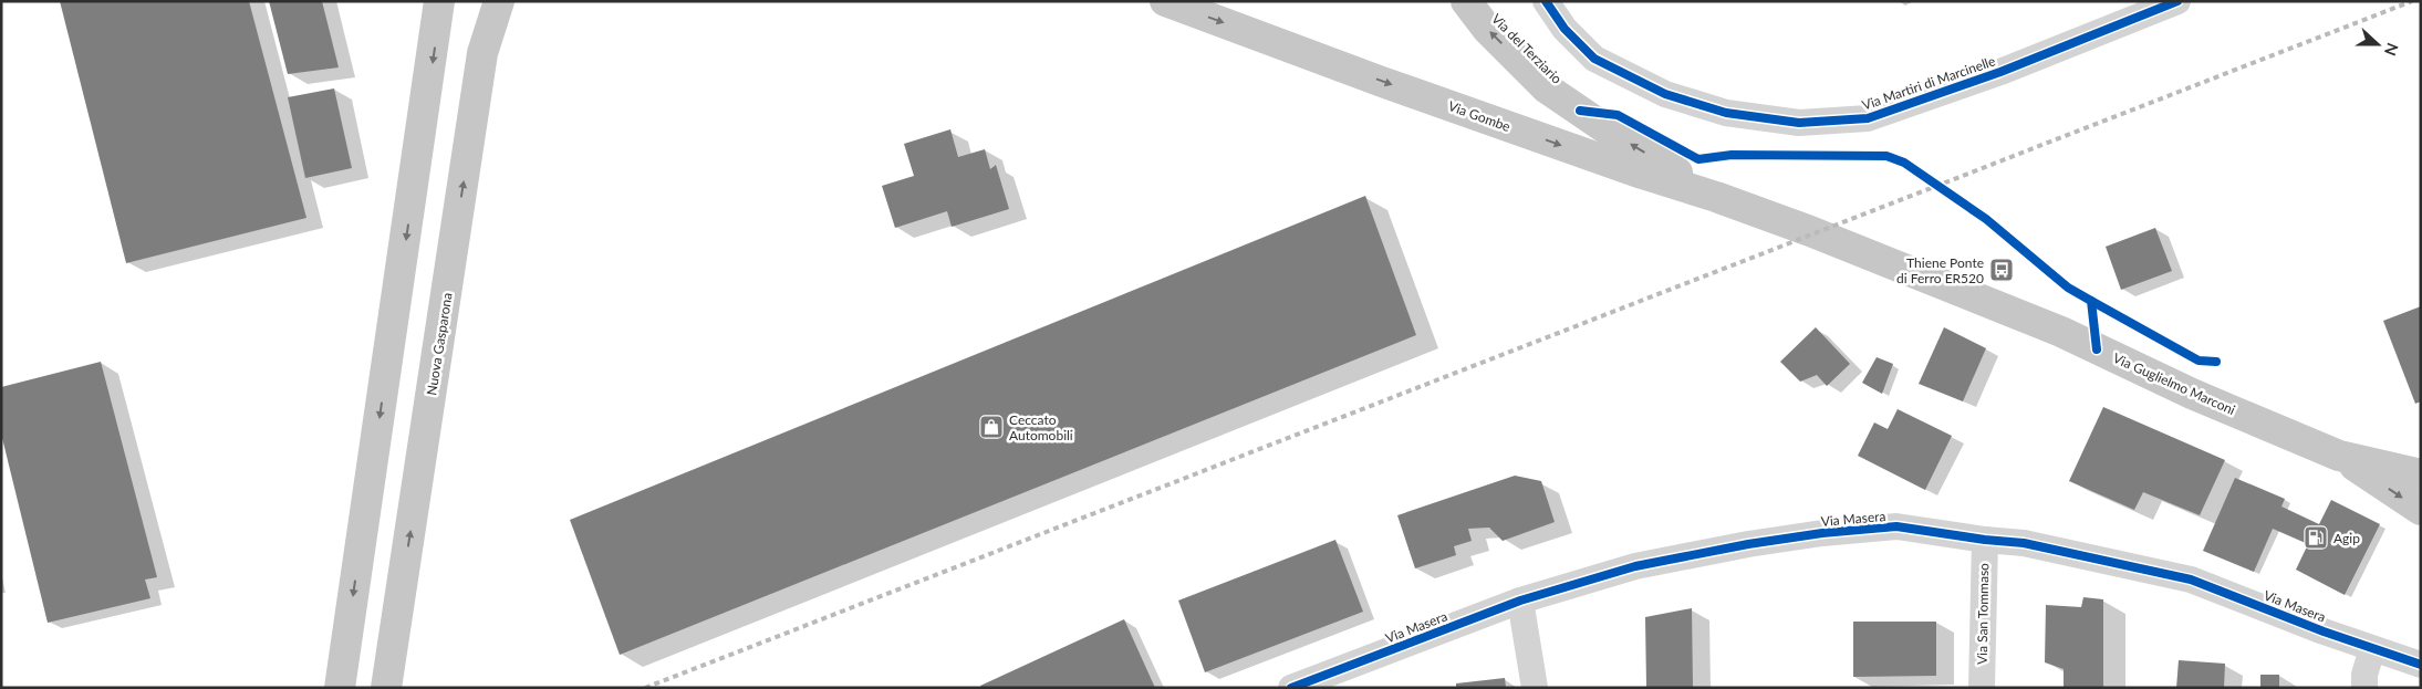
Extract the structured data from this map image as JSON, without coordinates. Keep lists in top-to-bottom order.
{
  "streets": {
    "main road": [
      "Via del Terziario",
      "Via Gombe",
      "Nuova Gasparona",
      "Via Guglielmo Marconi"
    ],
    "street": ["Via Martiri di Marcinelle", "Via Masera", "Via San Tommaso"]
  },
  "crossings": [
    ["Via del Terziario", "Via Gombe"],
    ["Via Gombe", "Via Guglielmo Marconi"],
    ["Via Masera", "Via San Tommaso"]
  ],
  "one_way": ["Via del Terziario", "Via Gombe"],
  "places": {
    "bus stop": ["Thiene Ponte di Ferro ER520"],
    "shop": ["Ceccato Automobili"],
    "fuel station": ["Agip"]
  },
  "north": "right"
}
